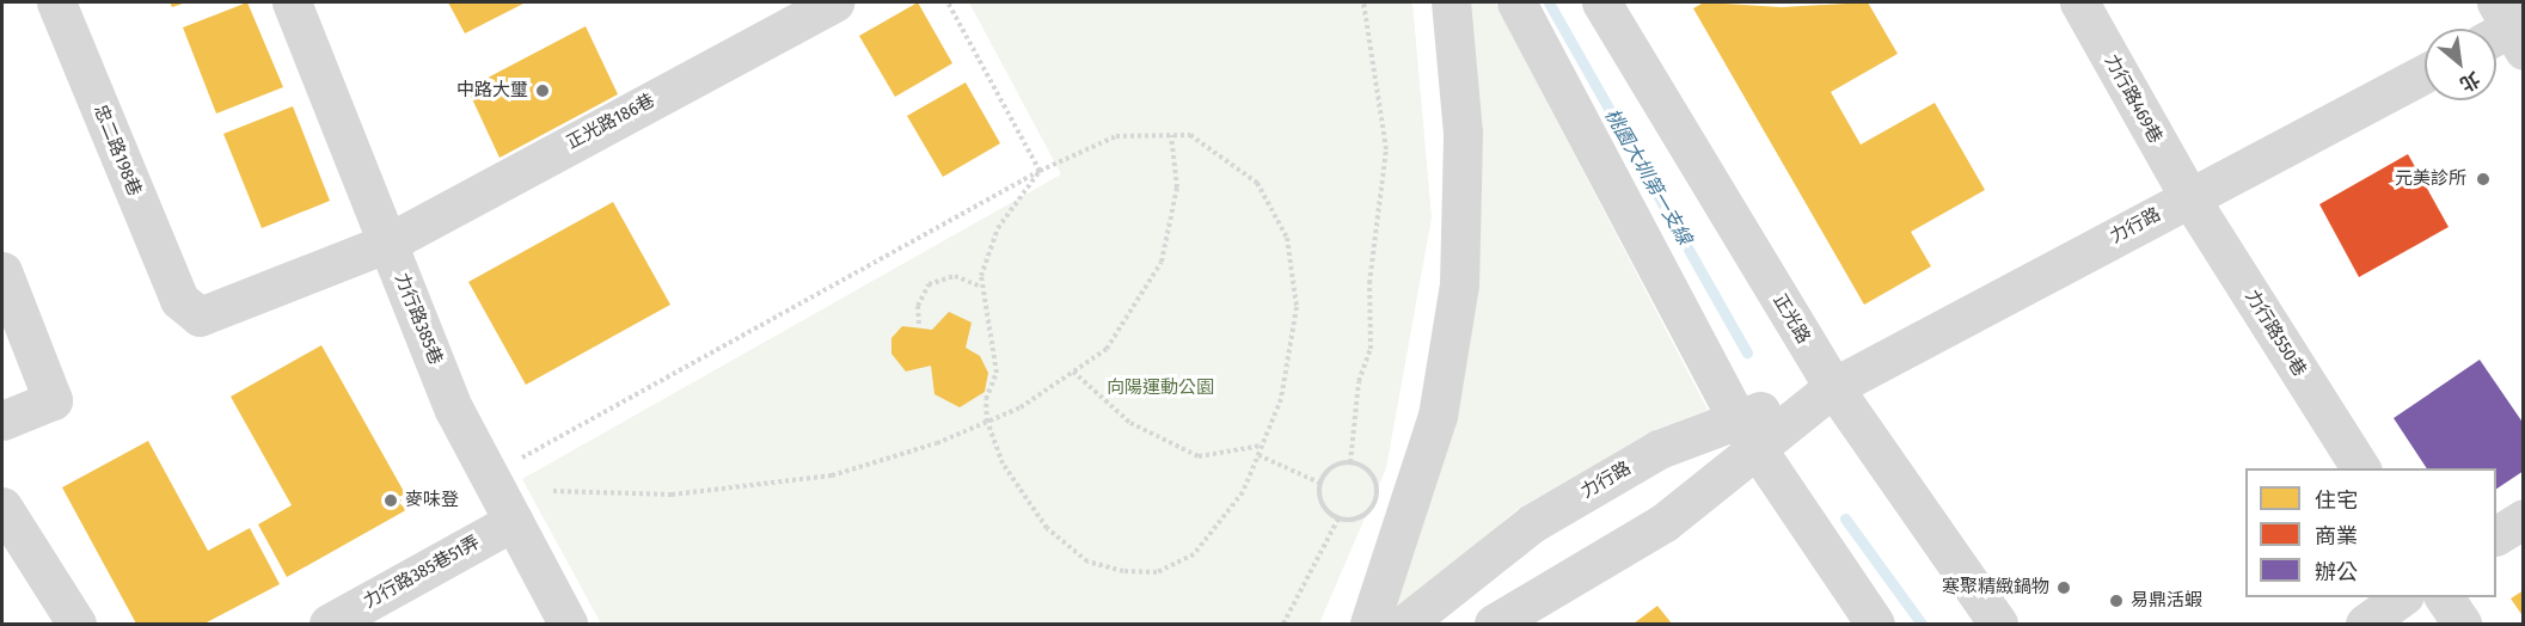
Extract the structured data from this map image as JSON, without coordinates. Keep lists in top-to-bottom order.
{
  "streets": {
    "street": [
      "力行路469巷",
      "正光路186巷",
      "忠二路198巷",
      "力行路",
      "力行路385巷",
      "正光路",
      "力行路550巷",
      "力行路385巷51弄"
    ]
  },
  "crossings": [
    ["力行路469巷", "力行路"],
    ["力行路469巷", "力行路550巷"],
    ["正光路186巷", "忠二路198巷"],
    ["正光路186巷", "力行路385巷"],
    ["力行路", "正光路"],
    ["力行路", "力行路550巷"],
    ["力行路385巷", "力行路385巷51弄"]
  ],
  "water": ["桃園大圳第一支線"],
  "parks": ["向陽運動公園"],
  "places": [
    "中路大璽",
    "元美診所",
    "麥味登",
    "寒聚精緻鍋物",
    "易鼎活蝦"
  ],
  "legend": ["住宅", "商業", "辦公"],
  "north": "bottom right"
}
